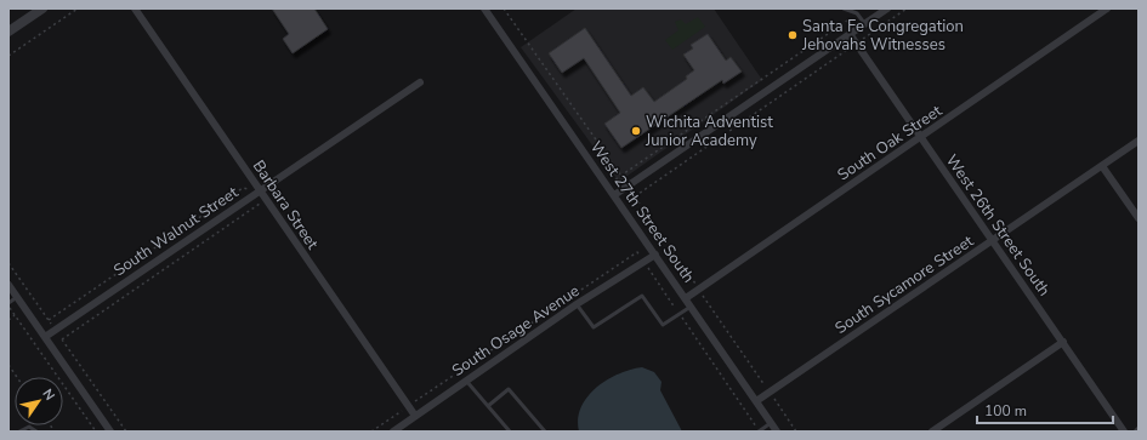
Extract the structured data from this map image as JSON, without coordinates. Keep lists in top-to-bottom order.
{
  "streets": {
    "street": [
      "South Oak Street",
      "Barbara Street",
      "West 27th Street South",
      "West 26th Street South",
      "South Walnut Street",
      "South Sycamore Street",
      "South Osage Avenue"
    ]
  },
  "crossings": [
    ["South Oak Street", "West 27th Street South"],
    ["South Oak Street", "West 26th Street South"],
    ["Barbara Street", "South Walnut Street"],
    ["Barbara Street", "South Osage Avenue"],
    ["West 27th Street South", "South Sycamore Street"],
    ["West 27th Street South", "South Osage Avenue"],
    ["West 26th Street South", "South Sycamore Street"]
  ],
  "places": ["Santa Fe Congregation Jehovahs Witnesses", "Wichita Adventist Junior Academy"],
  "scale_bar": "100 m",
  "north": "top right"
}
